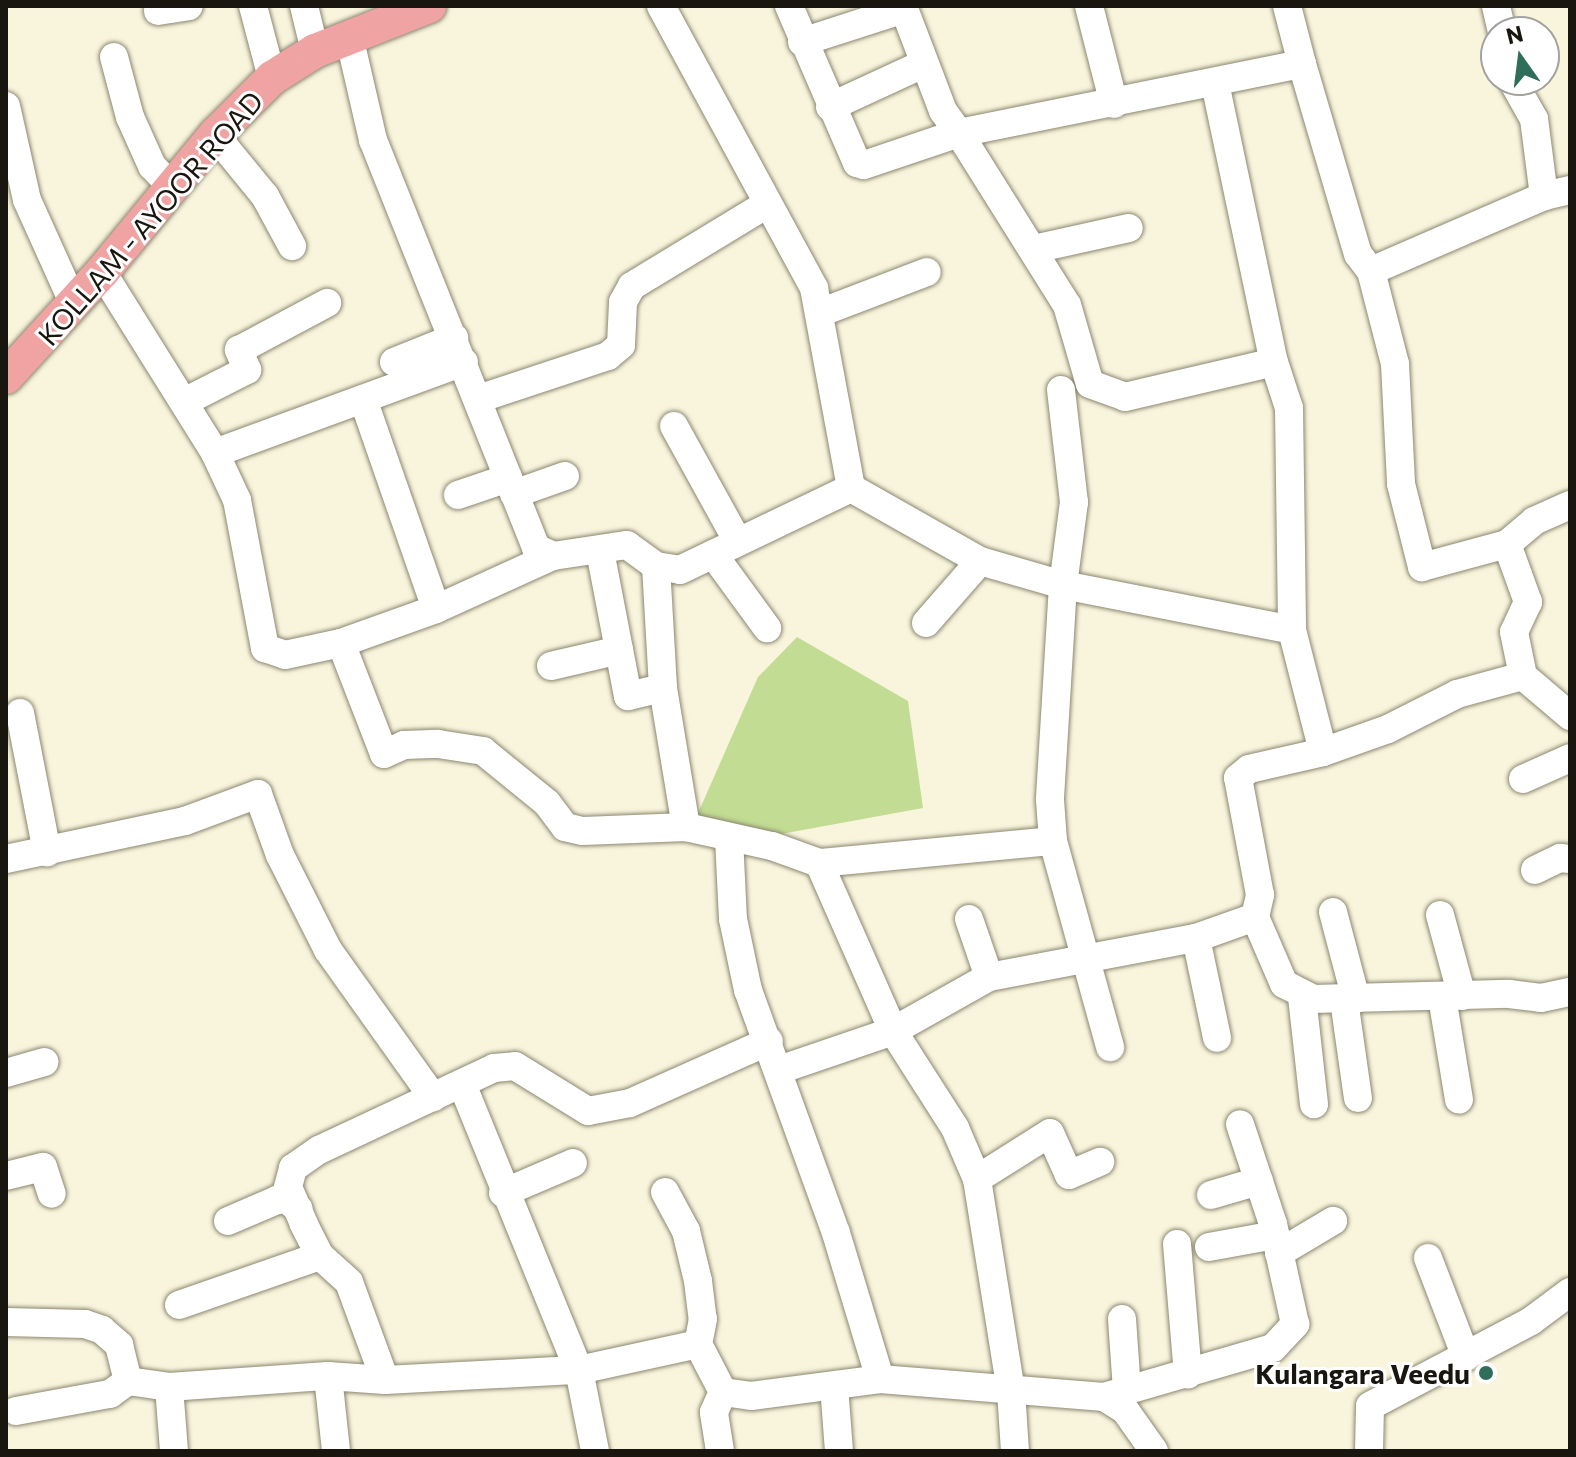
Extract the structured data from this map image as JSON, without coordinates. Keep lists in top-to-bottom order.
{
  "streets": {
    "main road": ["KOLLAM - AYOOR ROAD"]
  },
  "places": ["Kulangara Veedu"],
  "north": "top"
}
